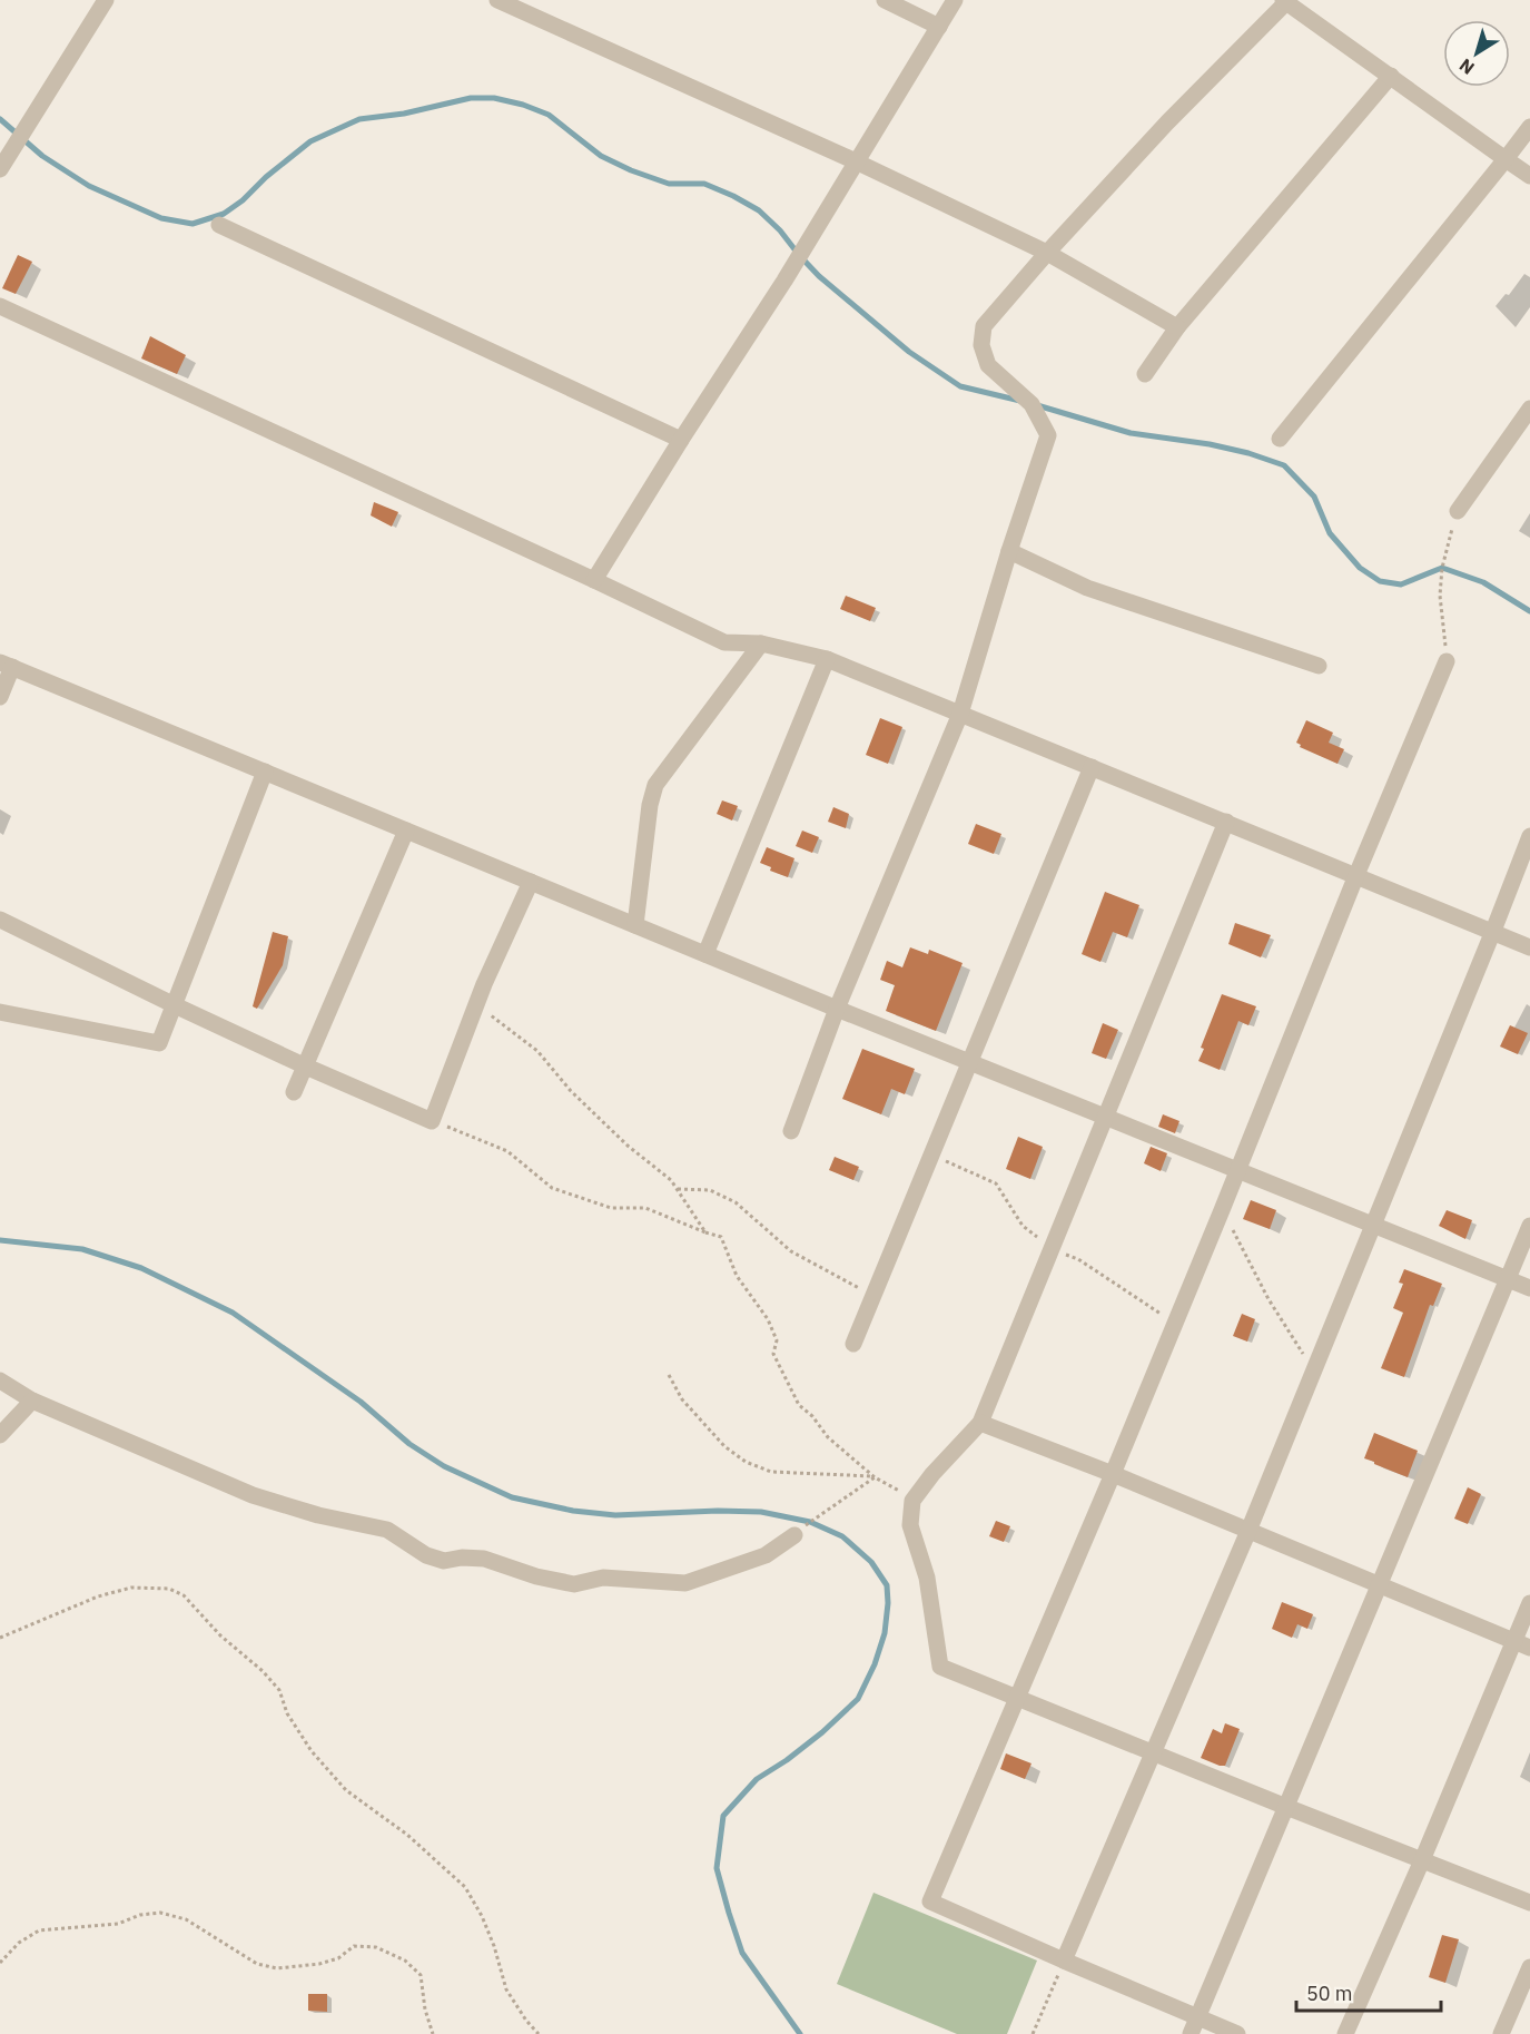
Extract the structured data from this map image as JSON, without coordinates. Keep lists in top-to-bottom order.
{
  "scale_bar": "50 m",
  "north": "bottom left"
}
